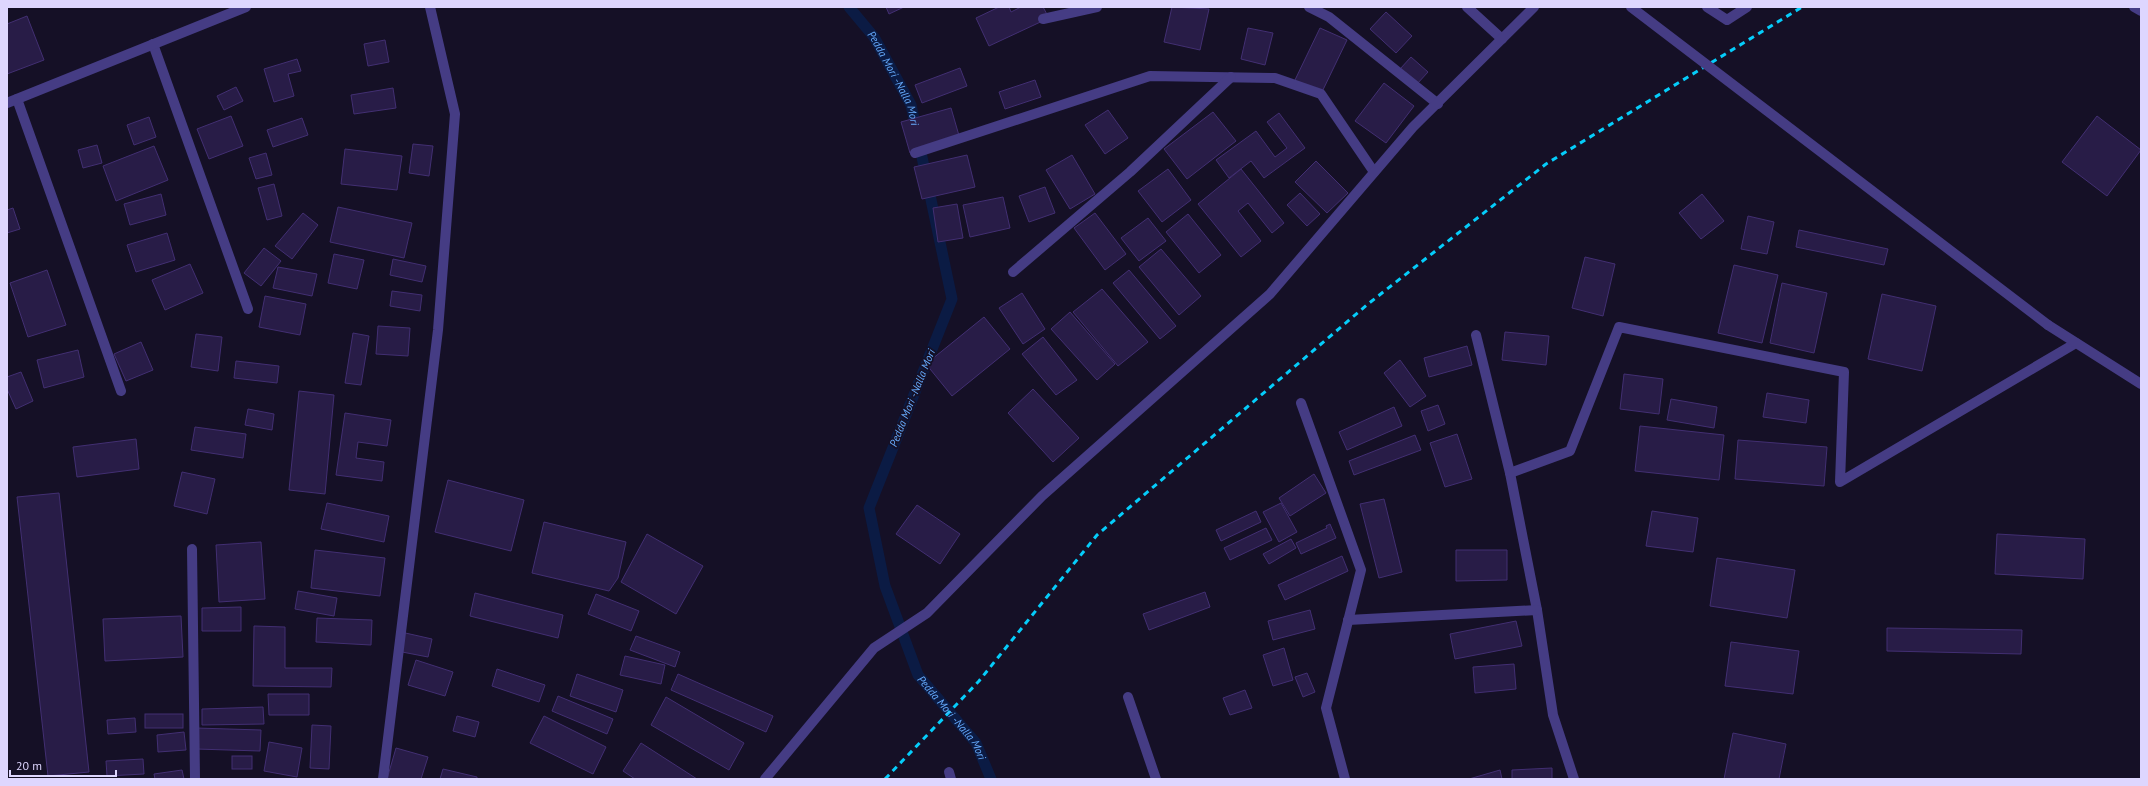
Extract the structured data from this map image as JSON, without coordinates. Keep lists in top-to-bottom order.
{
  "water": ["Pedda Mori -Nalla Mori"],
  "scale_bar": "20 m"
}
